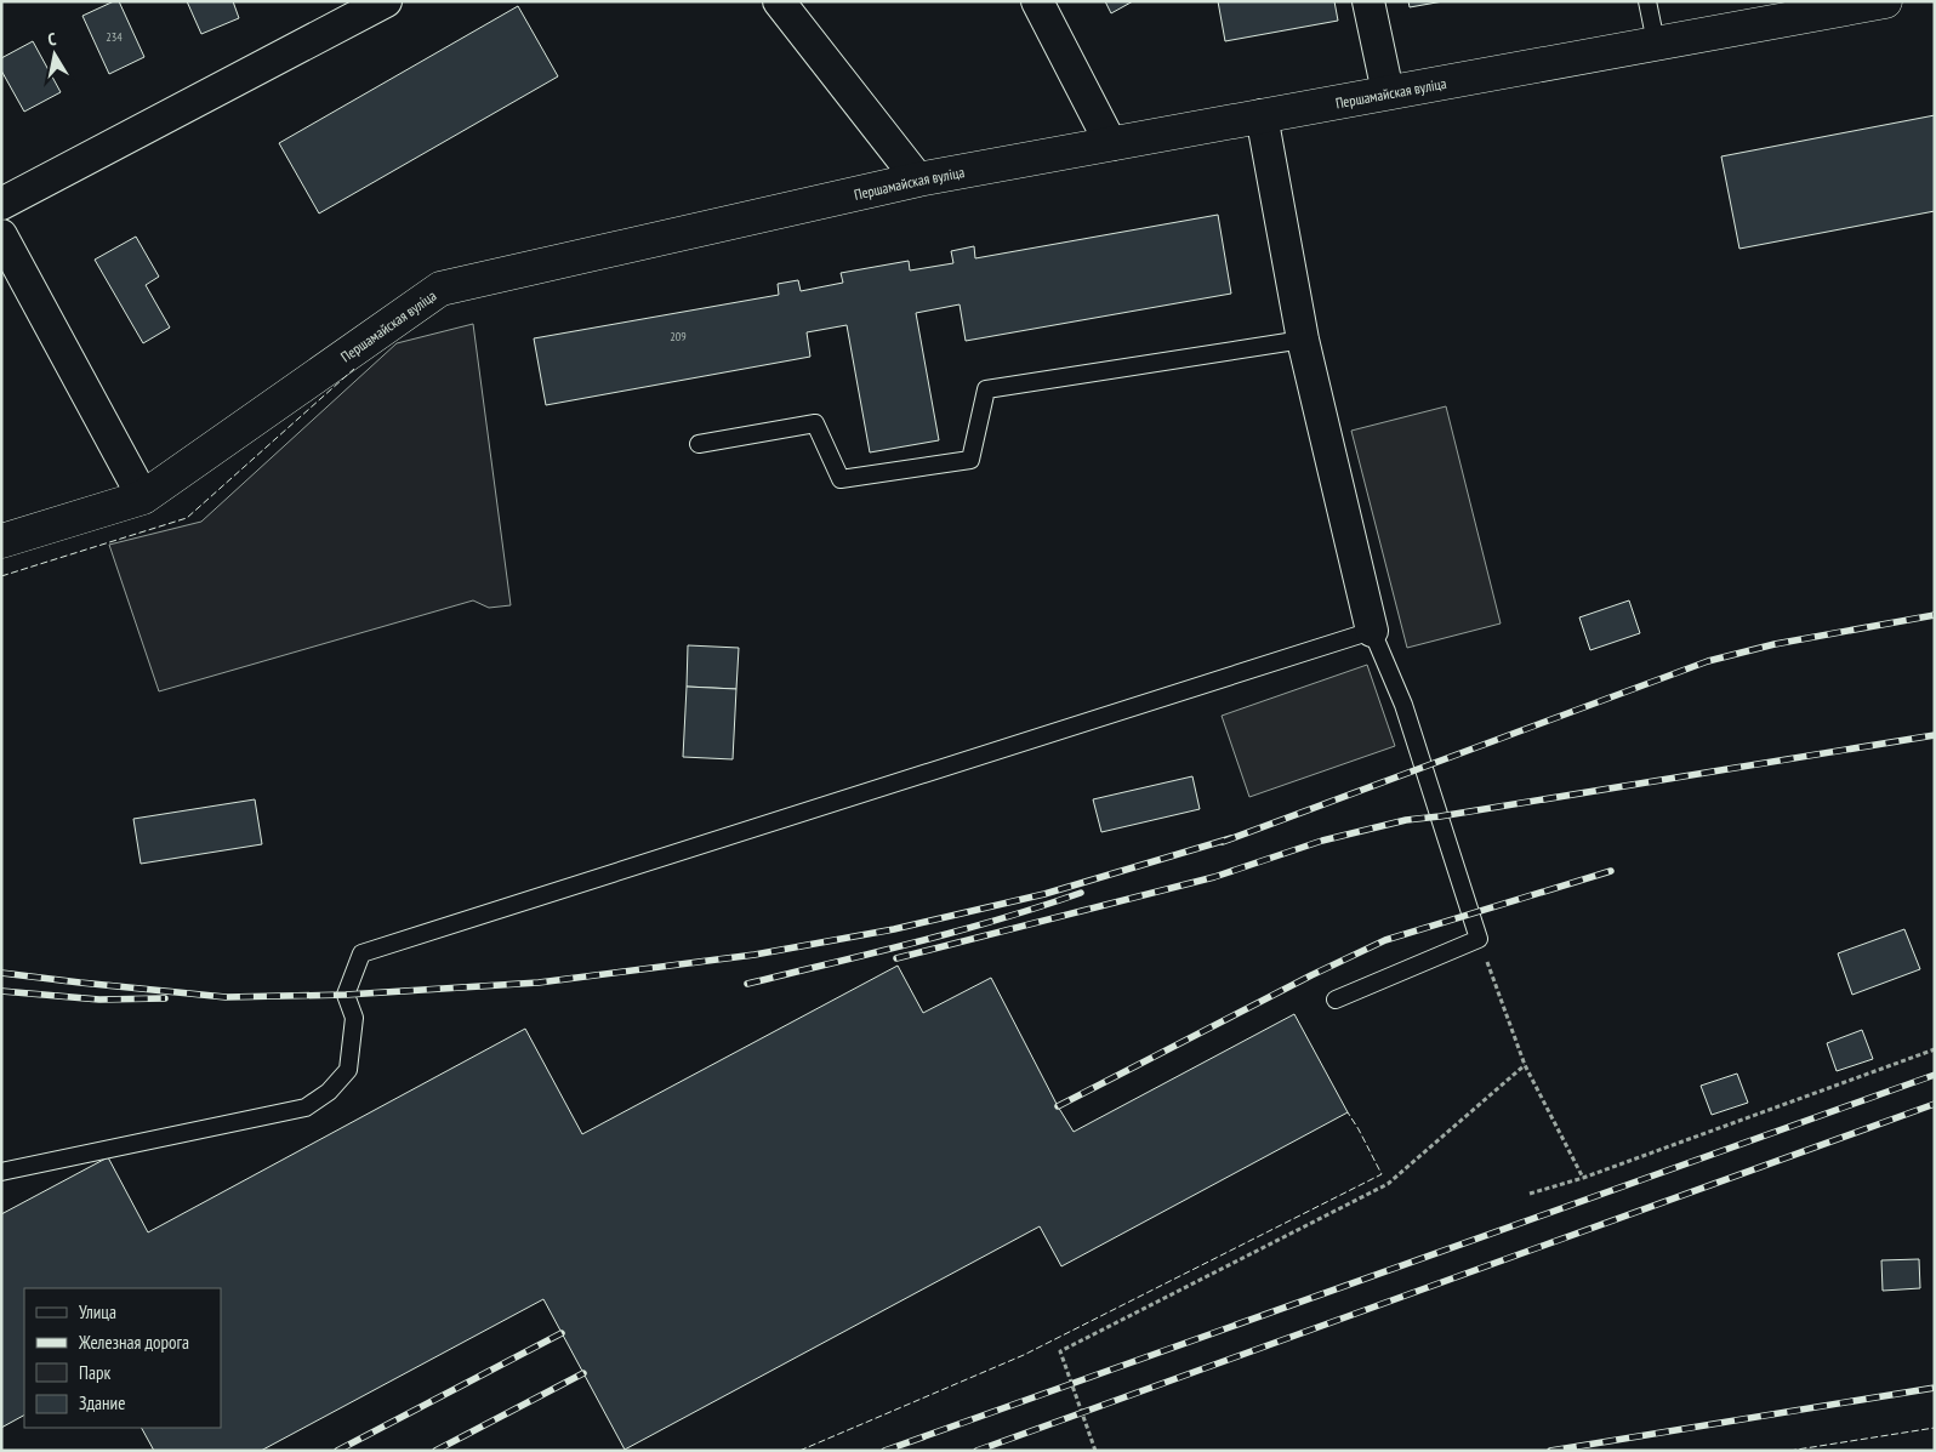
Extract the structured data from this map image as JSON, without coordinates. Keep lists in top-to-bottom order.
{
  "streets": {
    "street": ["Першамайская вуліца"]
  },
  "house_numbers": ["234", "209"],
  "legend": [
    "Улица",
    "Железная дорога",
    "Парк",
    "Здание"
  ],
  "north": "top"
}
